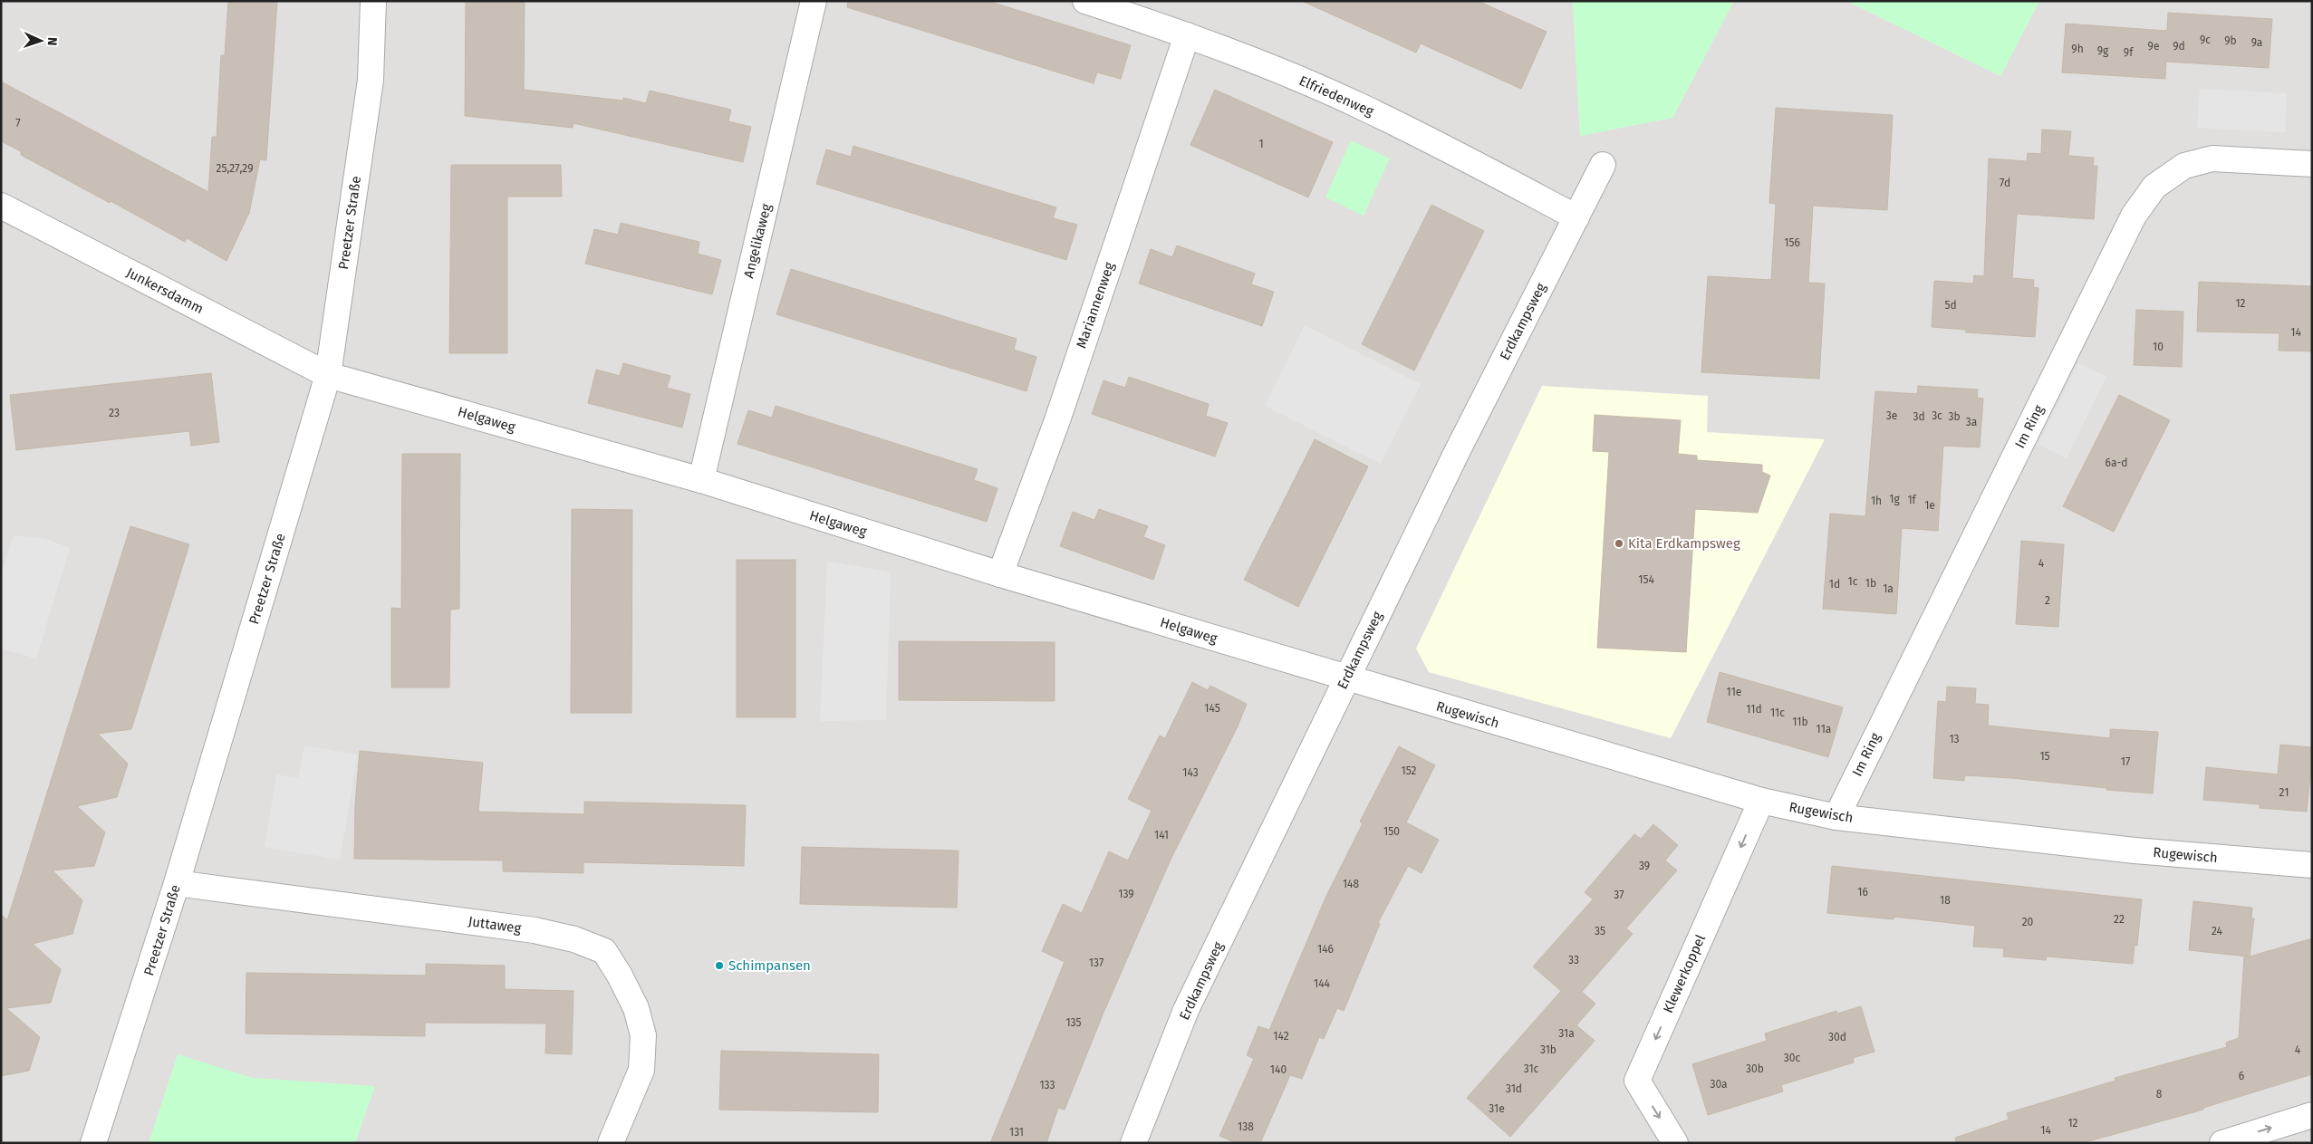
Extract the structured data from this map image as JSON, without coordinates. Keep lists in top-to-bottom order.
{
  "streets": {
    "street": [
      "Elfriedenweg",
      "Preetzer Straße",
      "Angelikaweg",
      "Junkersdamm",
      "Mariannenweg",
      "Erdkampsweg",
      "Helgaweg",
      "Im Ring",
      "Rugewisch",
      "Juttaweg",
      "Klewerkoppel"
    ]
  },
  "crossings": [
    ["Elfriedenweg", "Mariannenweg"],
    ["Elfriedenweg", "Erdkampsweg"],
    ["Preetzer Straße", "Junkersdamm"],
    ["Preetzer Straße", "Helgaweg"],
    ["Preetzer Straße", "Juttaweg"],
    ["Angelikaweg", "Helgaweg"],
    ["Junkersdamm", "Helgaweg"],
    ["Mariannenweg", "Helgaweg"],
    ["Erdkampsweg", "Helgaweg"],
    ["Erdkampsweg", "Rugewisch"],
    ["Helgaweg", "Rugewisch"],
    ["Im Ring", "Rugewisch"],
    ["Rugewisch", "Klewerkoppel"]
  ],
  "one_way": ["Klewerkoppel"],
  "places": ["Kita Erdkampsweg", "Schimpansen"],
  "house_numbers": [
    "9c",
    "9b",
    "9a",
    "9e",
    "9d",
    "9h",
    "9g",
    "9f",
    "7",
    "1",
    "25,27,29",
    "7d",
    "156",
    "12",
    "5d",
    "14",
    "10",
    "23",
    "3e",
    "3c",
    "3d",
    "3b",
    "3a",
    "6a-d",
    "1g",
    "1f",
    "1h",
    "1e",
    "4",
    "154",
    "1c",
    "1b",
    "1d",
    "1a",
    "2",
    "11e",
    "145",
    "11d",
    "11c",
    "11b",
    "11a",
    "13",
    "15",
    "17",
    "152",
    "143",
    "21",
    "150",
    "141",
    "39",
    "148",
    "16",
    "139",
    "37",
    "18",
    "22",
    "20",
    "35",
    "24",
    "146",
    "33",
    "137",
    "144",
    "135",
    "31a",
    "142",
    "30d",
    "31b",
    "4",
    "30c",
    "31c",
    "30b",
    "140",
    "6",
    "30a",
    "133",
    "31d",
    "8",
    "31e",
    "12",
    "138",
    "14",
    "131"
  ],
  "north": "right"
}
